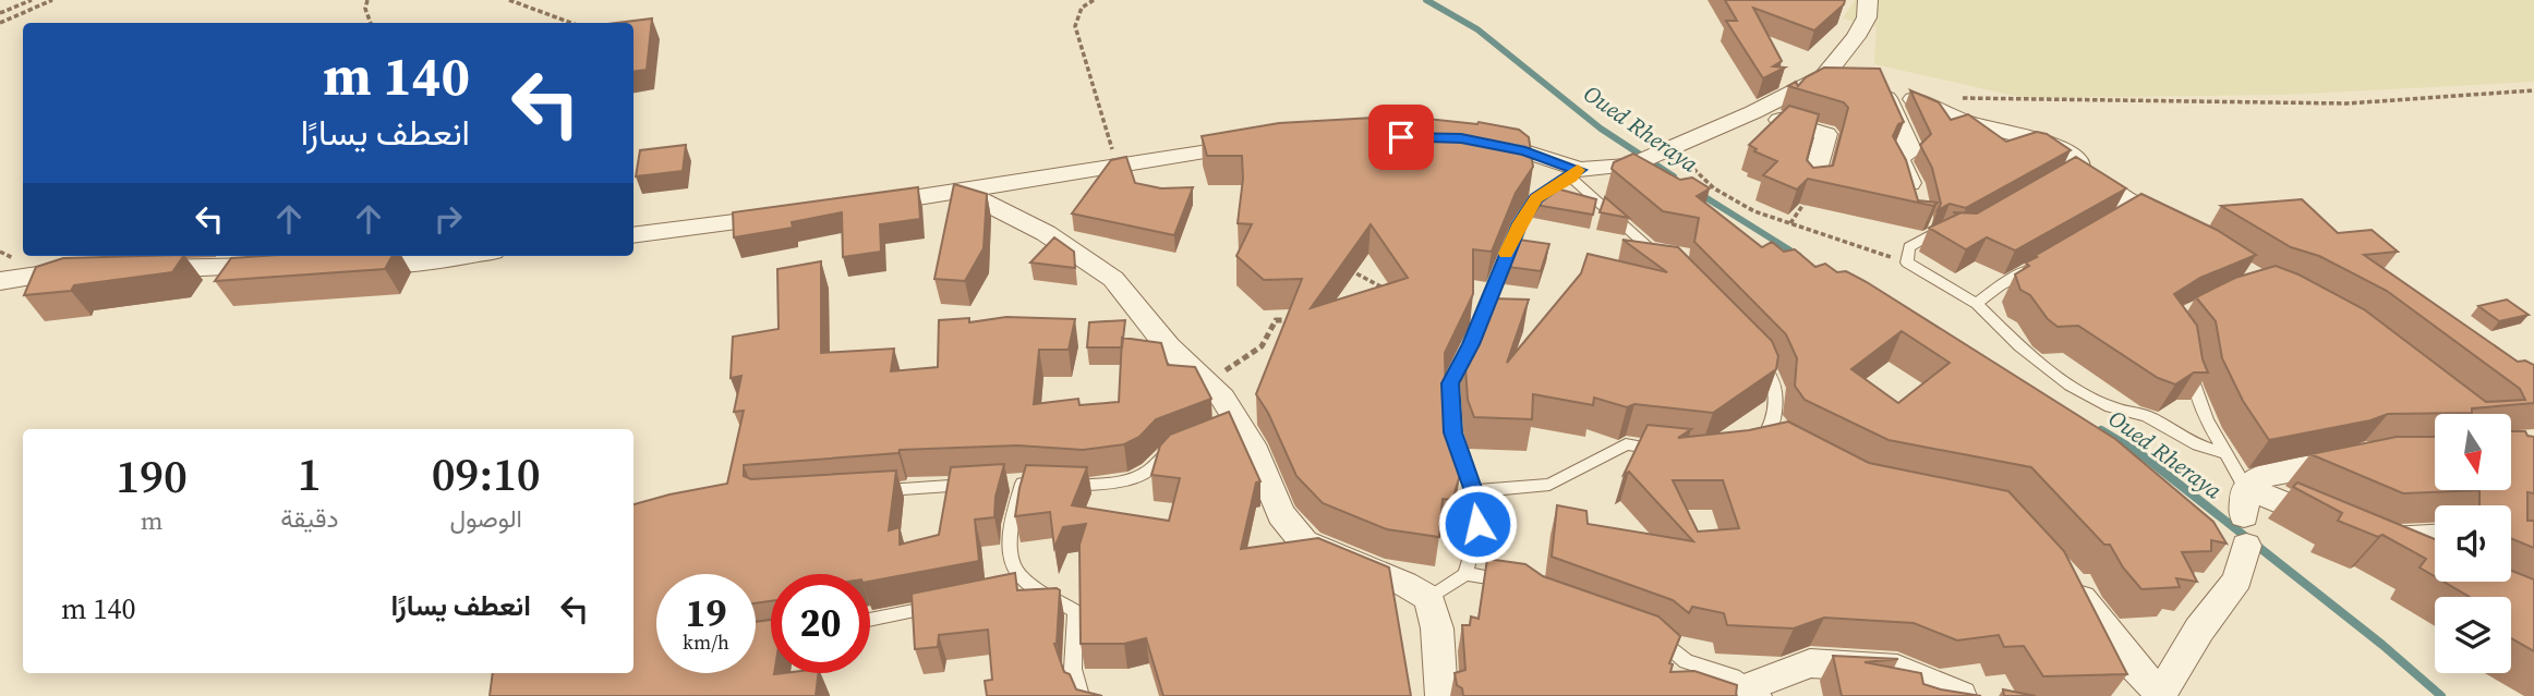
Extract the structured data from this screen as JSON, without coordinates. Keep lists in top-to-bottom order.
{
  "water": ["Oued Rheraya"],
  "north": "bottom",
  "page": {
    "turn": ["140 m", "انعطف يسارًا"],
    "eta": [
      "09:10",
      "الوصول",
      "1",
      "دقيقة",
      "190",
      "m"
    ],
    "list": [
      {
        "name": "انعطف يسارًا",
        "value": "140 m"
      }
    ],
    "speed": "19 km/h",
    "limit": "20"
  }
}
